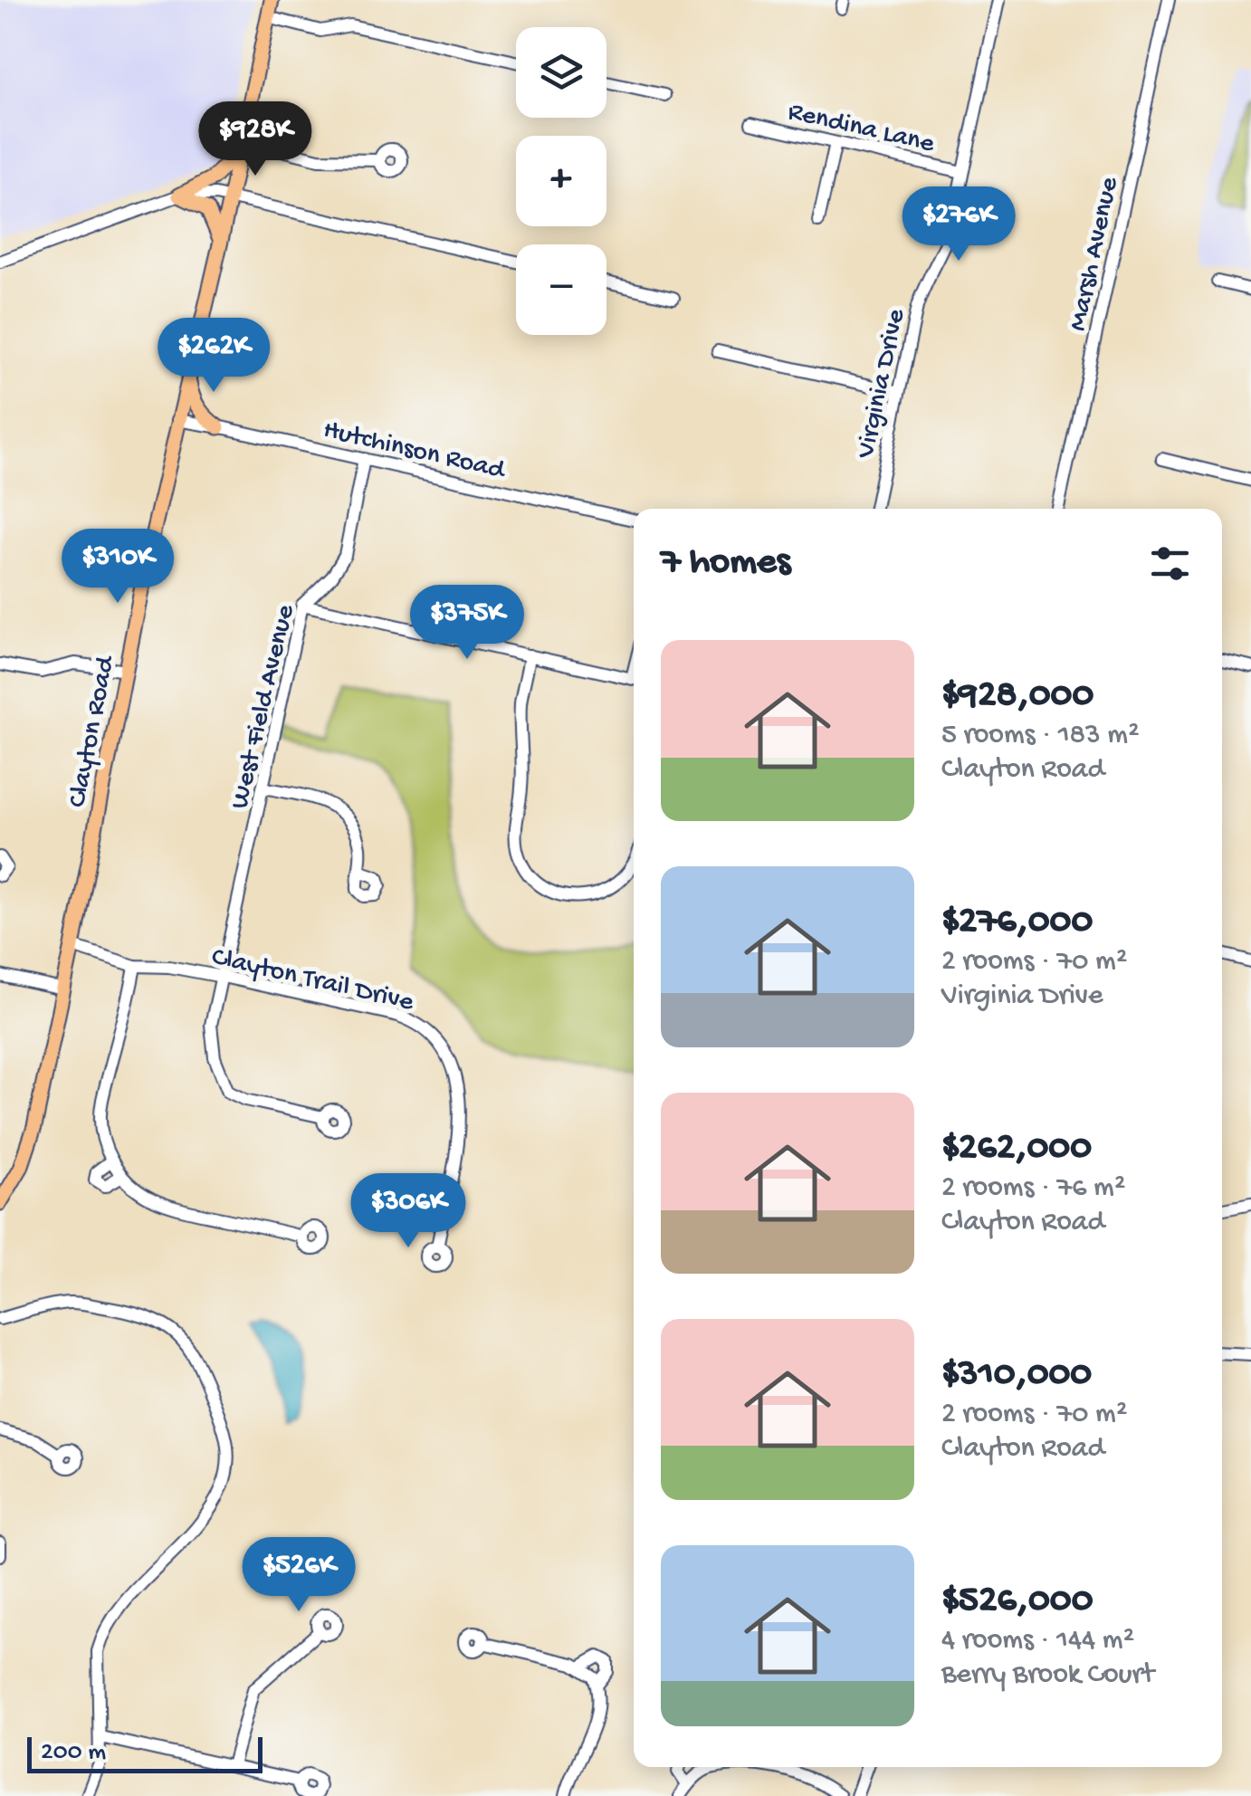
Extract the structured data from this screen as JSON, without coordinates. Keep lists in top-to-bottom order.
{
  "streets": {
    "main road": ["Clayton Road"],
    "street": [
      "Rendina Lane",
      "Marsh Avenue",
      "Virginia Drive",
      "Hutchinson Road",
      "West Field Avenue",
      "Clayton Trail Drive"
    ]
  },
  "crossings": [
    ["Rendina Lane", "Virginia Drive"],
    ["Hutchinson Road", "West Field Avenue"],
    ["Hutchinson Road", "Clayton Road"],
    ["West Field Avenue", "Clayton Trail Drive"],
    ["Clayton Road", "Clayton Trail Drive"]
  ],
  "scale_bar": "200 m",
  "page": {
    "map_buttons": ["+", "−"],
    "price": [
      "$928K",
      "$276K",
      "$262K",
      "$310K",
      "$375K",
      "$306K",
      "$526K"
    ],
    "heading": "7 homes",
    "list": [
      {
        "name": "$928,000",
        "note": "5 rooms · 183 m² · Clayton Road"
      },
      {
        "name": "$276,000",
        "note": "2 rooms · 70 m² · Virginia Drive"
      },
      {
        "name": "$262,000",
        "note": "2 rooms · 76 m² · Clayton Road"
      },
      {
        "name": "$310,000",
        "note": "2 rooms · 70 m² · Clayton Road"
      },
      {
        "name": "$526,000",
        "note": "4 rooms · 144 m² · Berry Brook Court"
      }
    ],
    "scale": "200 m"
  }
}
